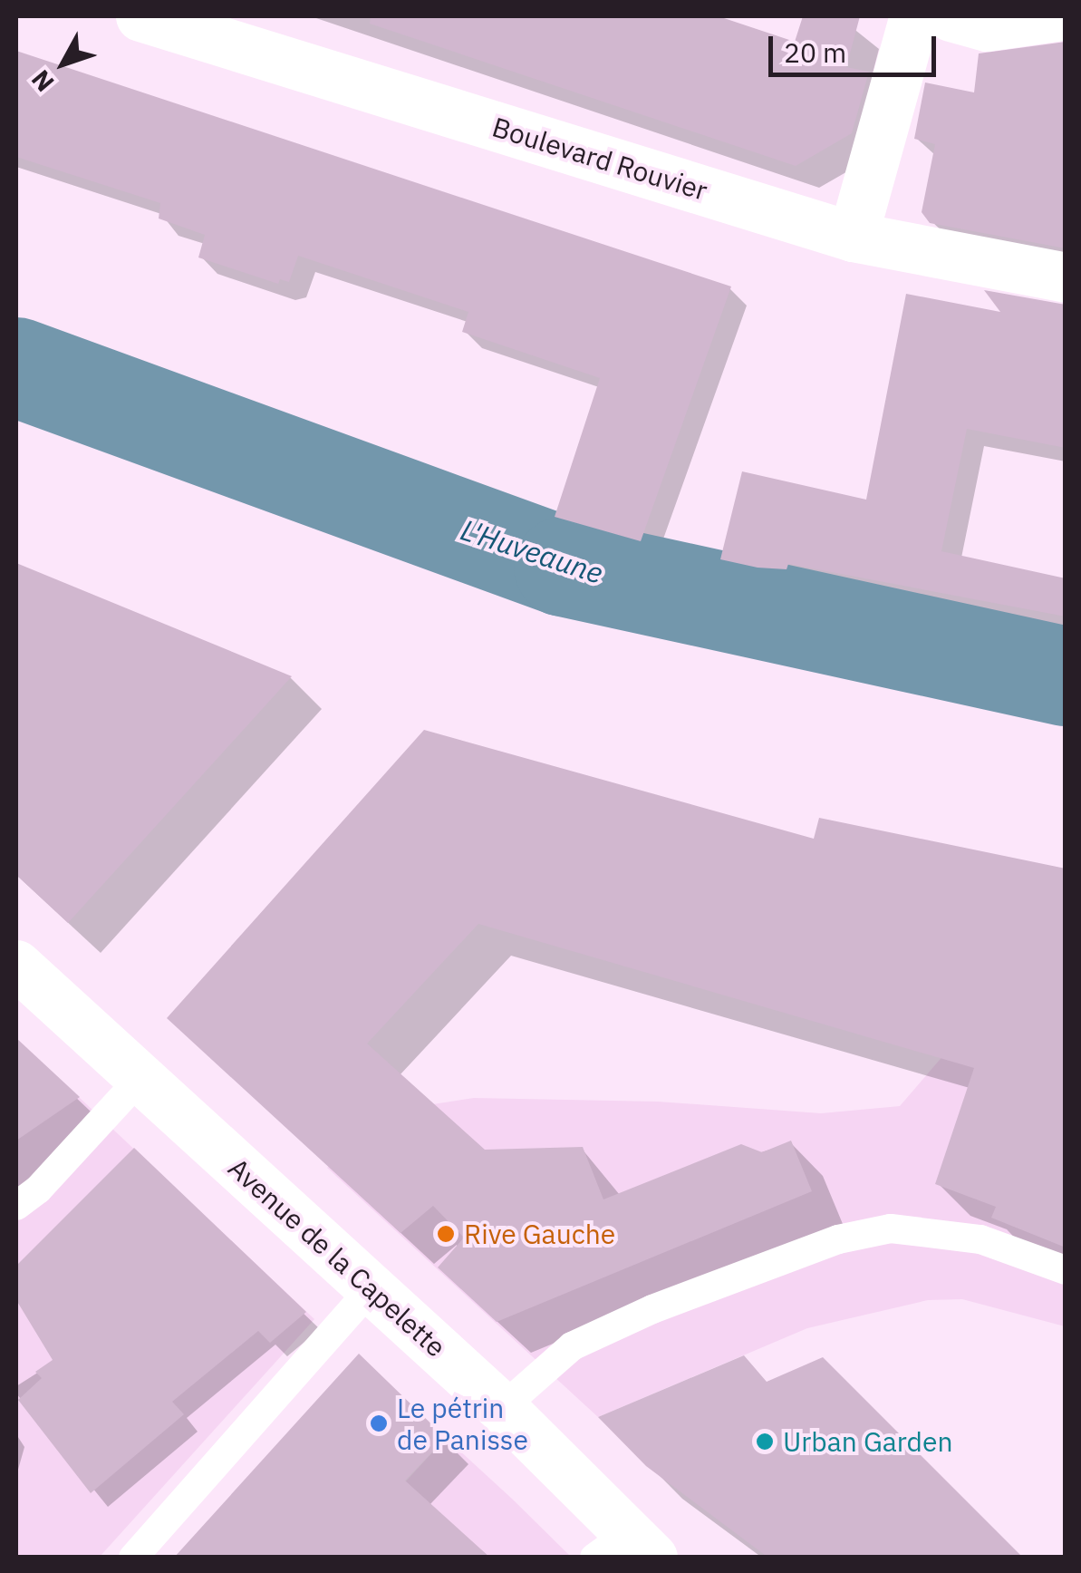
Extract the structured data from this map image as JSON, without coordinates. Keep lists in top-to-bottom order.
{
  "streets": {
    "street": ["Boulevard Rouvier", "Avenue de la Capelette"]
  },
  "water": ["L'Huveaune"],
  "places": ["Rive Gauche", "Le pétrin de Panisse", "Urban Garden"],
  "scale_bar": "20 m",
  "north": "bottom left"
}
